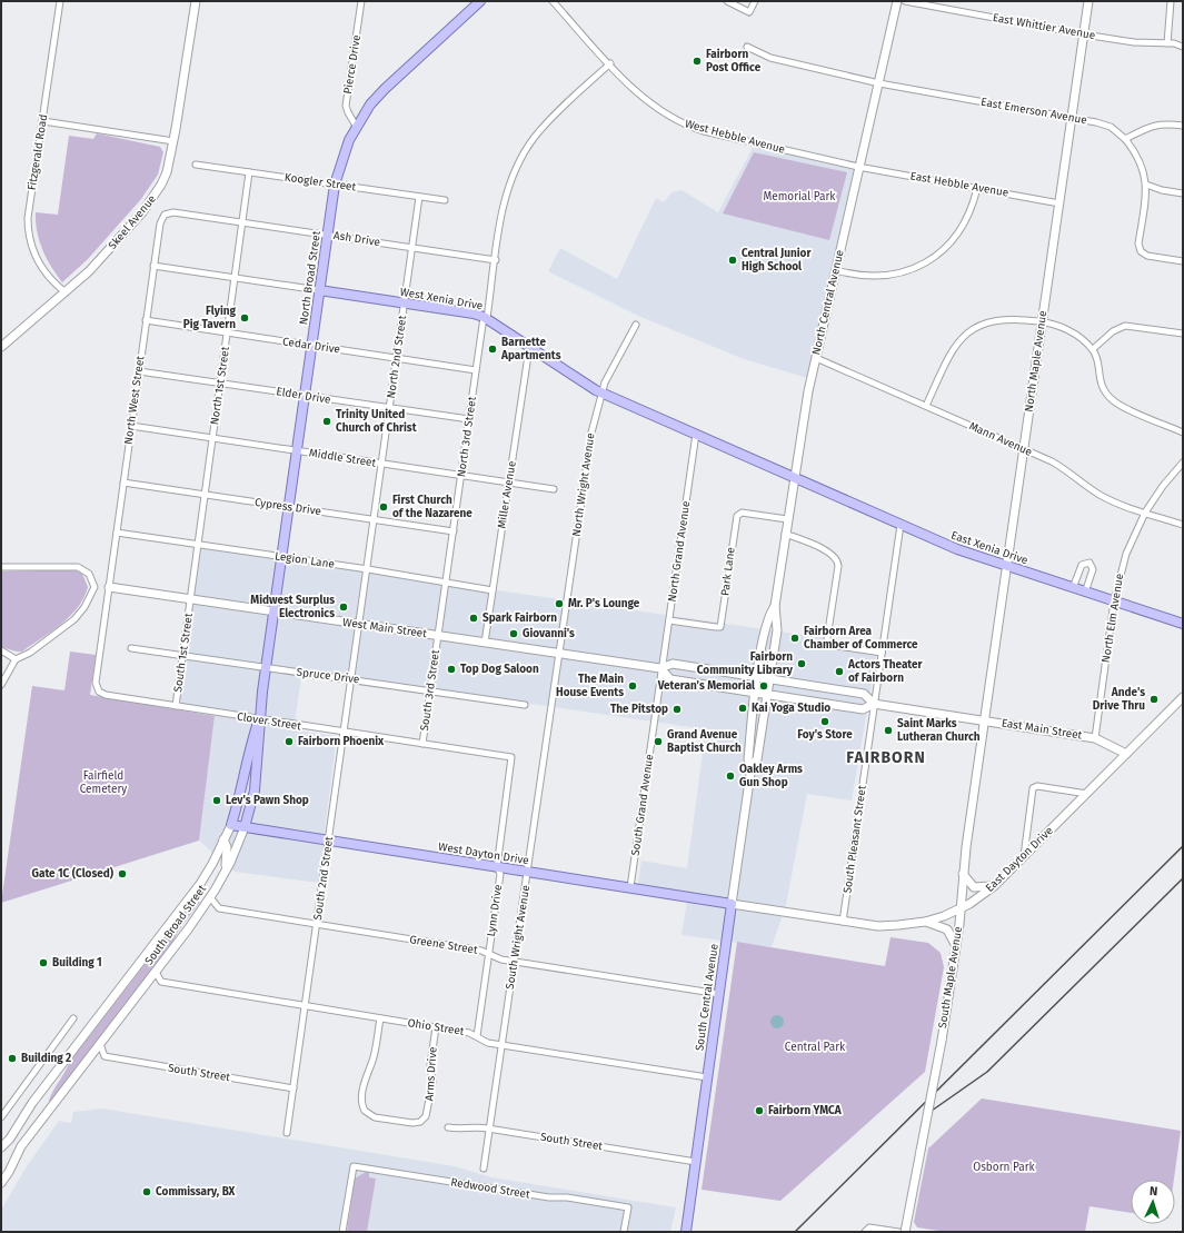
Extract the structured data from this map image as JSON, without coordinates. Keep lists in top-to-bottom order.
{
  "streets": {
    "main road": [
      "North Broad Street",
      "West Xenia Drive",
      "East Xenia Drive",
      "West Dayton Drive",
      "South Broad Street",
      "South Central Avenue"
    ],
    "street": [
      "East Whittier Avenue",
      "Pierce Drive",
      "East Emerson Avenue",
      "West Hebble Avenue",
      "Fitzgerald Road",
      "Koogler Street",
      "East Hebble Avenue",
      "Skeel Avenue",
      "Ash Drive",
      "North Central Avenue",
      "Cedar Drive",
      "North 2nd Street",
      "North Maple Avenue",
      "North 1st Street",
      "Elder Drive",
      "North West Street",
      "North 3rd Street",
      "Mann Avenue",
      "Middle Street",
      "North Wright Avenue",
      "Miller Avenue",
      "Cypress Drive",
      "North Grand Avenue",
      "Legion Lane",
      "Park Lane",
      "North Elm Avenue",
      "West Main Street",
      "South 1st Street",
      "Spruce Drive",
      "South 3rd Street",
      "Clover Street",
      "East Main Street",
      "South Grand Avenue",
      "South Pleasant Street",
      "East Dayton Drive",
      "South 2nd Street",
      "Lynn Drive",
      "South Wright Avenue",
      "Greene Street",
      "South Maple Avenue",
      "Ohio Street",
      "South Street",
      "Arms Drive",
      "Redwood Street"
    ]
  },
  "crossings": [
    ["East Whittier Avenue", "North Maple Avenue"],
    ["Pierce Drive", "North Broad Street"],
    ["East Emerson Avenue", "North Central Avenue"],
    ["East Emerson Avenue", "North Maple Avenue"],
    ["West Hebble Avenue", "East Hebble Avenue"],
    ["West Hebble Avenue", "North Central Avenue"],
    ["West Hebble Avenue", "North 3rd Street"],
    ["Fitzgerald Road", "Skeel Avenue"],
    ["Koogler Street", "North Broad Street"],
    ["Koogler Street", "North 2nd Street"],
    ["Koogler Street", "North 1st Street"],
    ["East Hebble Avenue", "North Central Avenue"],
    ["East Hebble Avenue", "North Maple Avenue"],
    ["Ash Drive", "North Broad Street"],
    ["Ash Drive", "North 2nd Street"],
    ["Ash Drive", "North 1st Street"],
    ["Ash Drive", "North West Street"],
    ["Ash Drive", "North 3rd Street"],
    ["North Broad Street", "West Xenia Drive"],
    ["North Broad Street", "Cedar Drive"],
    ["North Broad Street", "Elder Drive"],
    ["North Broad Street", "Middle Street"],
    ["North Broad Street", "Cypress Drive"],
    ["North Broad Street", "Legion Lane"],
    ["North Broad Street", "West Main Street"],
    ["North Broad Street", "South Broad Street"],
    ["West Xenia Drive", "North Central Avenue"],
    ["West Xenia Drive", "North 2nd Street"],
    ["West Xenia Drive", "North 1st Street"],
    ["West Xenia Drive", "North West Street"],
    ["West Xenia Drive", "North 3rd Street"],
    ["West Xenia Drive", "North Wright Avenue"],
    ["West Xenia Drive", "Miller Avenue"],
    ["West Xenia Drive", "East Xenia Drive"],
    ["West Xenia Drive", "North Grand Avenue"],
    ["North Central Avenue", "Mann Avenue"],
    ["North Central Avenue", "East Xenia Drive"],
    ["North Central Avenue", "Park Lane"],
    ["North Central Avenue", "West Main Street"],
    ["North Central Avenue", "East Main Street"],
    ["North Central Avenue", "South Central Avenue"],
    ["Cedar Drive", "North 2nd Street"],
    ["Cedar Drive", "North 1st Street"],
    ["Cedar Drive", "North West Street"],
    ["Cedar Drive", "North 3rd Street"],
    ["North 2nd Street", "Elder Drive"],
    ["North 2nd Street", "Middle Street"],
    ["North 2nd Street", "Cypress Drive"],
    ["North 2nd Street", "Legion Lane"],
    ["North 2nd Street", "West Main Street"],
    ["North 2nd Street", "South 2nd Street"],
    ["North Maple Avenue", "Mann Avenue"],
    ["North Maple Avenue", "East Xenia Drive"],
    ["North Maple Avenue", "East Main Street"],
    ["North Maple Avenue", "South Maple Avenue"],
    ["North 1st Street", "Elder Drive"],
    ["North 1st Street", "Middle Street"],
    ["North 1st Street", "Cypress Drive"],
    ["North 1st Street", "Legion Lane"],
    ["North 1st Street", "West Main Street"],
    ["North 1st Street", "South 1st Street"],
    ["Elder Drive", "North West Street"],
    ["Elder Drive", "North 3rd Street"],
    ["North West Street", "Middle Street"],
    ["North West Street", "Cypress Drive"],
    ["North West Street", "Legion Lane"],
    ["North West Street", "West Main Street"],
    ["North West Street", "Clover Street"],
    ["North 3rd Street", "Middle Street"],
    ["North 3rd Street", "Cypress Drive"],
    ["North 3rd Street", "Legion Lane"],
    ["North 3rd Street", "West Main Street"],
    ["North 3rd Street", "South 3rd Street"],
    ["Mann Avenue", "North Elm Avenue"],
    ["Middle Street", "Miller Avenue"],
    ["North Wright Avenue", "West Main Street"],
    ["North Wright Avenue", "South Wright Avenue"],
    ["Miller Avenue", "Legion Lane"],
    ["Miller Avenue", "West Main Street"],
    ["East Xenia Drive", "North Elm Avenue"],
    ["East Xenia Drive", "South Pleasant Street"],
    ["North Grand Avenue", "Park Lane"],
    ["North Grand Avenue", "West Main Street"],
    ["North Grand Avenue", "South Grand Avenue"],
    ["North Elm Avenue", "East Main Street"],
    ["West Main Street", "South 1st Street"],
    ["West Main Street", "South 3rd Street"],
    ["West Main Street", "East Main Street"],
    ["West Main Street", "South Grand Avenue"],
    ["West Main Street", "South 2nd Street"],
    ["West Main Street", "South Broad Street"],
    ["West Main Street", "South Wright Avenue"],
    ["West Main Street", "South Central Avenue"],
    ["South 1st Street", "Spruce Drive"],
    ["South 1st Street", "Clover Street"],
    ["Spruce Drive", "South 3rd Street"],
    ["Spruce Drive", "South 2nd Street"],
    ["Spruce Drive", "South Broad Street"],
    ["South 3rd Street", "Clover Street"],
    ["Clover Street", "South 2nd Street"],
    ["Clover Street", "Lynn Drive"],
    ["Clover Street", "South Broad Street"],
    ["East Main Street", "South Pleasant Street"],
    ["East Main Street", "East Dayton Drive"],
    ["East Main Street", "South Maple Avenue"],
    ["East Main Street", "South Central Avenue"],
    ["South Grand Avenue", "West Dayton Drive"],
    ["South Pleasant Street", "East Dayton Drive"],
    ["West Dayton Drive", "East Dayton Drive"],
    ["West Dayton Drive", "South 2nd Street"],
    ["West Dayton Drive", "Lynn Drive"],
    ["West Dayton Drive", "South Broad Street"],
    ["West Dayton Drive", "South Wright Avenue"],
    ["West Dayton Drive", "South Central Avenue"],
    ["East Dayton Drive", "South Maple Avenue"],
    ["East Dayton Drive", "South Central Avenue"],
    ["South 2nd Street", "Greene Street"],
    ["South 2nd Street", "Ohio Street"],
    ["South 2nd Street", "South Street"],
    ["Lynn Drive", "Greene Street"],
    ["Lynn Drive", "Ohio Street"],
    ["South Broad Street", "Greene Street"],
    ["South Broad Street", "Ohio Street"],
    ["South Broad Street", "South Street"],
    ["South Wright Avenue", "Greene Street"],
    ["South Wright Avenue", "Ohio Street"],
    ["South Wright Avenue", "South Street"],
    ["Greene Street", "South Central Avenue"],
    ["South Central Avenue", "Ohio Street"],
    ["South Central Avenue", "South Street"],
    ["Ohio Street", "Arms Drive"]
  ],
  "districts": ["FAIRBORN"],
  "parks": [
    "Memorial Park",
    "Fairfield Cemetery",
    "Central Park",
    "Osborn Park"
  ],
  "places": [
    "Fairborn Post Office",
    "Central Junior High School",
    "Flying Pig Tavern",
    "Barnette Apartments",
    "Trinity United Church of Christ",
    "First Church of the Nazarene",
    "Mr. P's Lounge",
    "Midwest Surplus Electronics",
    "Spark Fairborn",
    "Giovanni's",
    "Fairborn Area Chamber of Commerce",
    "Fairborn Community Library",
    "Top Dog Saloon",
    "Actors Theater of Fairborn",
    "The Main House Events",
    "Veteran’s Memorial",
    "Ande's Drive Thru",
    "Kai Yoga Studio",
    "The Pitstop",
    "Foy's Store",
    "Saint Marks Lutheran Church",
    "Fairborn Phoenix",
    "Grand Avenue Baptist Church",
    "Oakley Arms Gun Shop",
    "Lev's Pawn Shop",
    "Gate 1C (Closed)",
    "Building 1",
    "Building 2",
    "Fairborn YMCA",
    "Commissary, BX"
  ],
  "north": "top"
}
